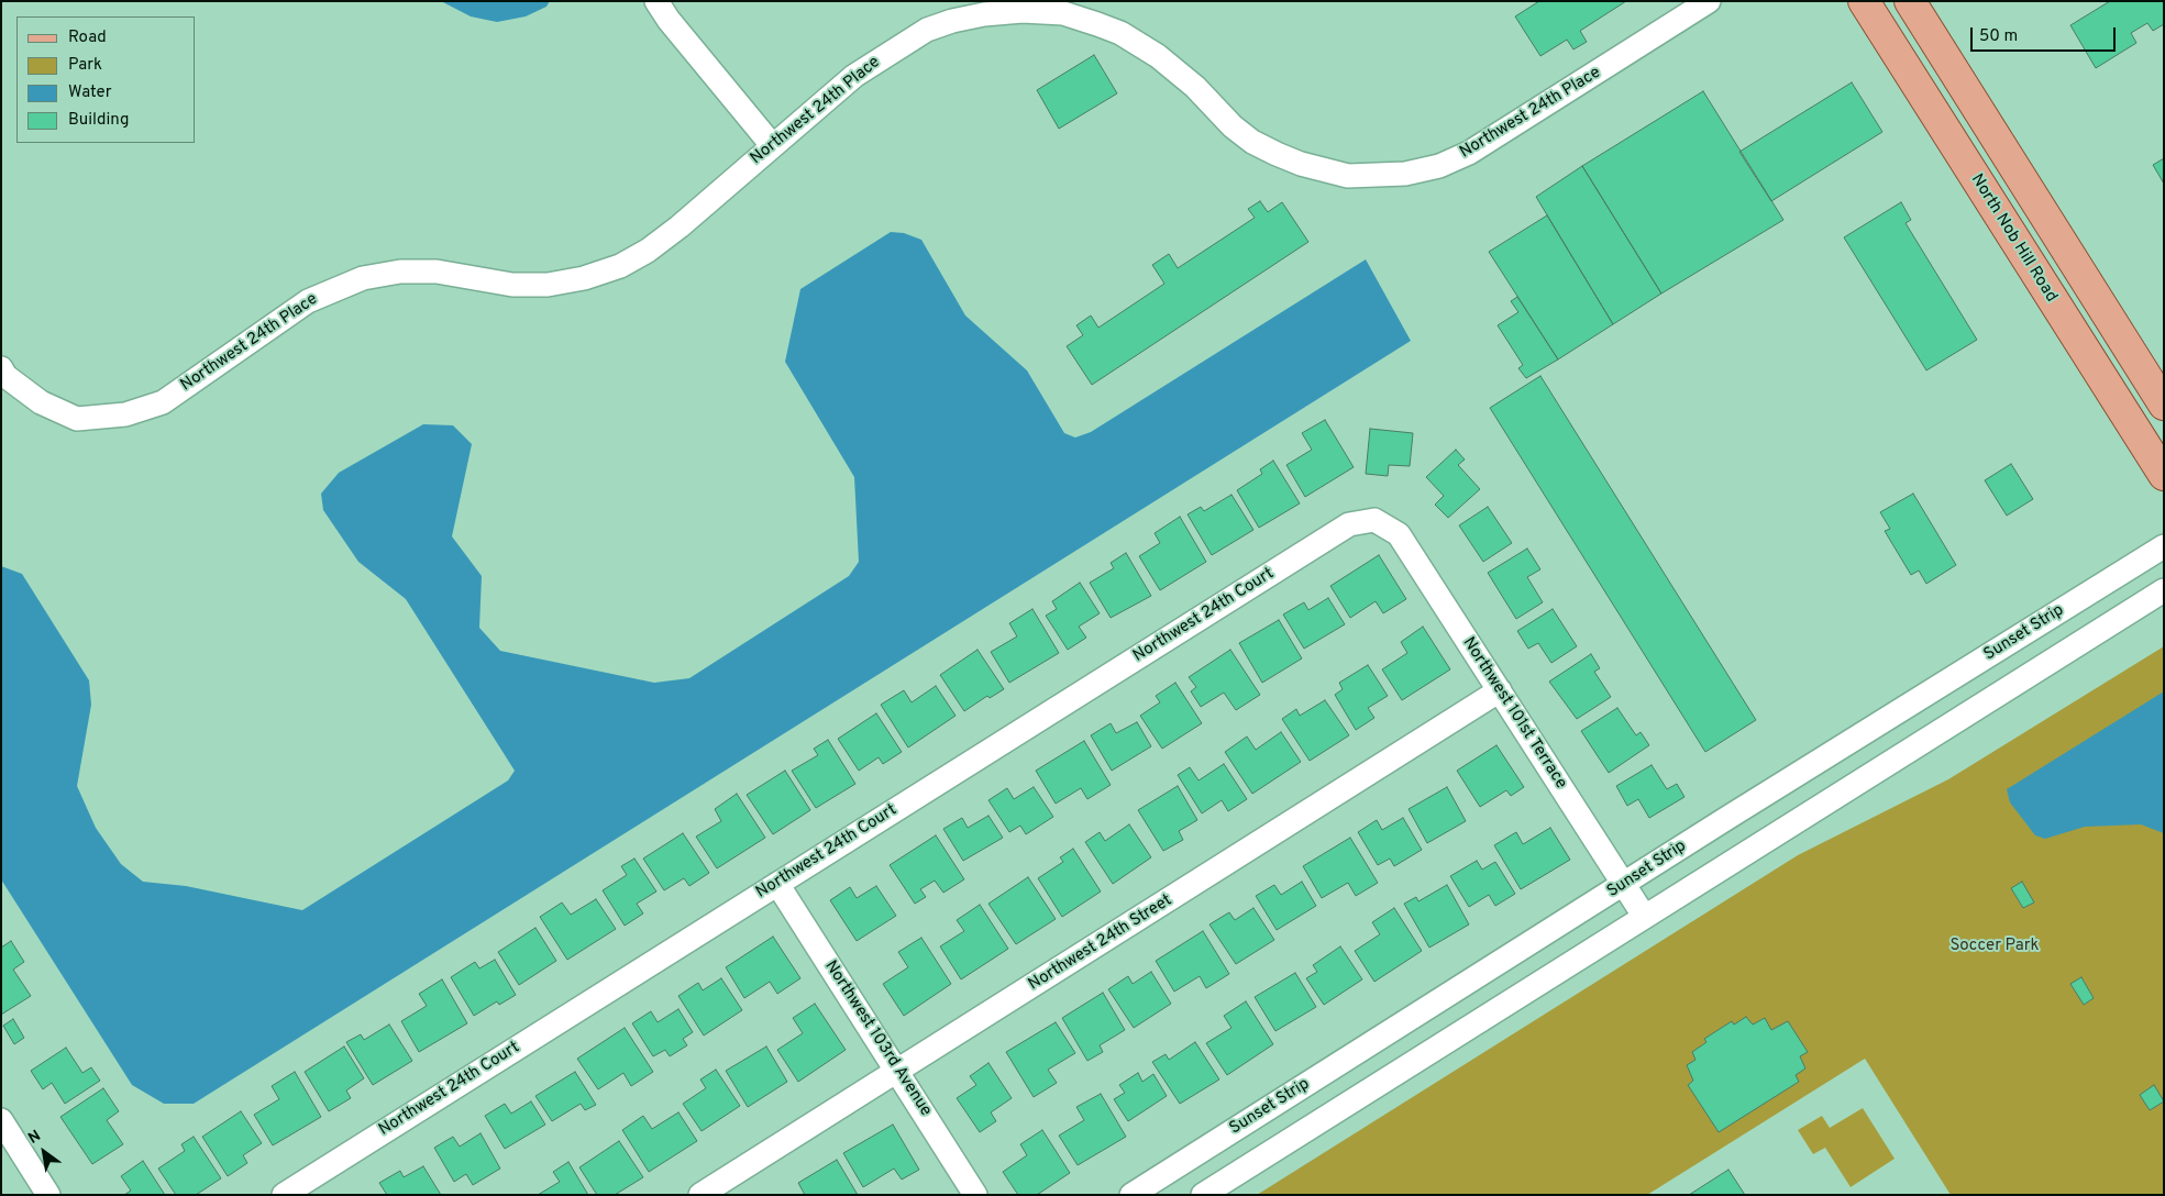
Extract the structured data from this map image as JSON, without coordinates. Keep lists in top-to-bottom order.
{
  "streets": {
    "main road": ["North Nob Hill Road"],
    "street": [
      "Northwest 24th Place",
      "Northwest 24th Court",
      "Sunset Strip",
      "Northwest 101st Terrace",
      "Northwest 24th Street",
      "Northwest 103rd Avenue"
    ]
  },
  "crossings": [
    ["Northwest 24th Court", "Northwest 101st Terrace"],
    ["Northwest 24th Court", "Northwest 103rd Avenue"],
    ["Sunset Strip", "Northwest 101st Terrace"],
    ["Northwest 101st Terrace", "Northwest 24th Street"],
    ["Northwest 24th Street", "Northwest 103rd Avenue"]
  ],
  "parks": ["Soccer Park"],
  "legend": [
    "Road",
    "Park",
    "Water",
    "Building"
  ],
  "scale_bar": "50 m",
  "north": "top left"
}
